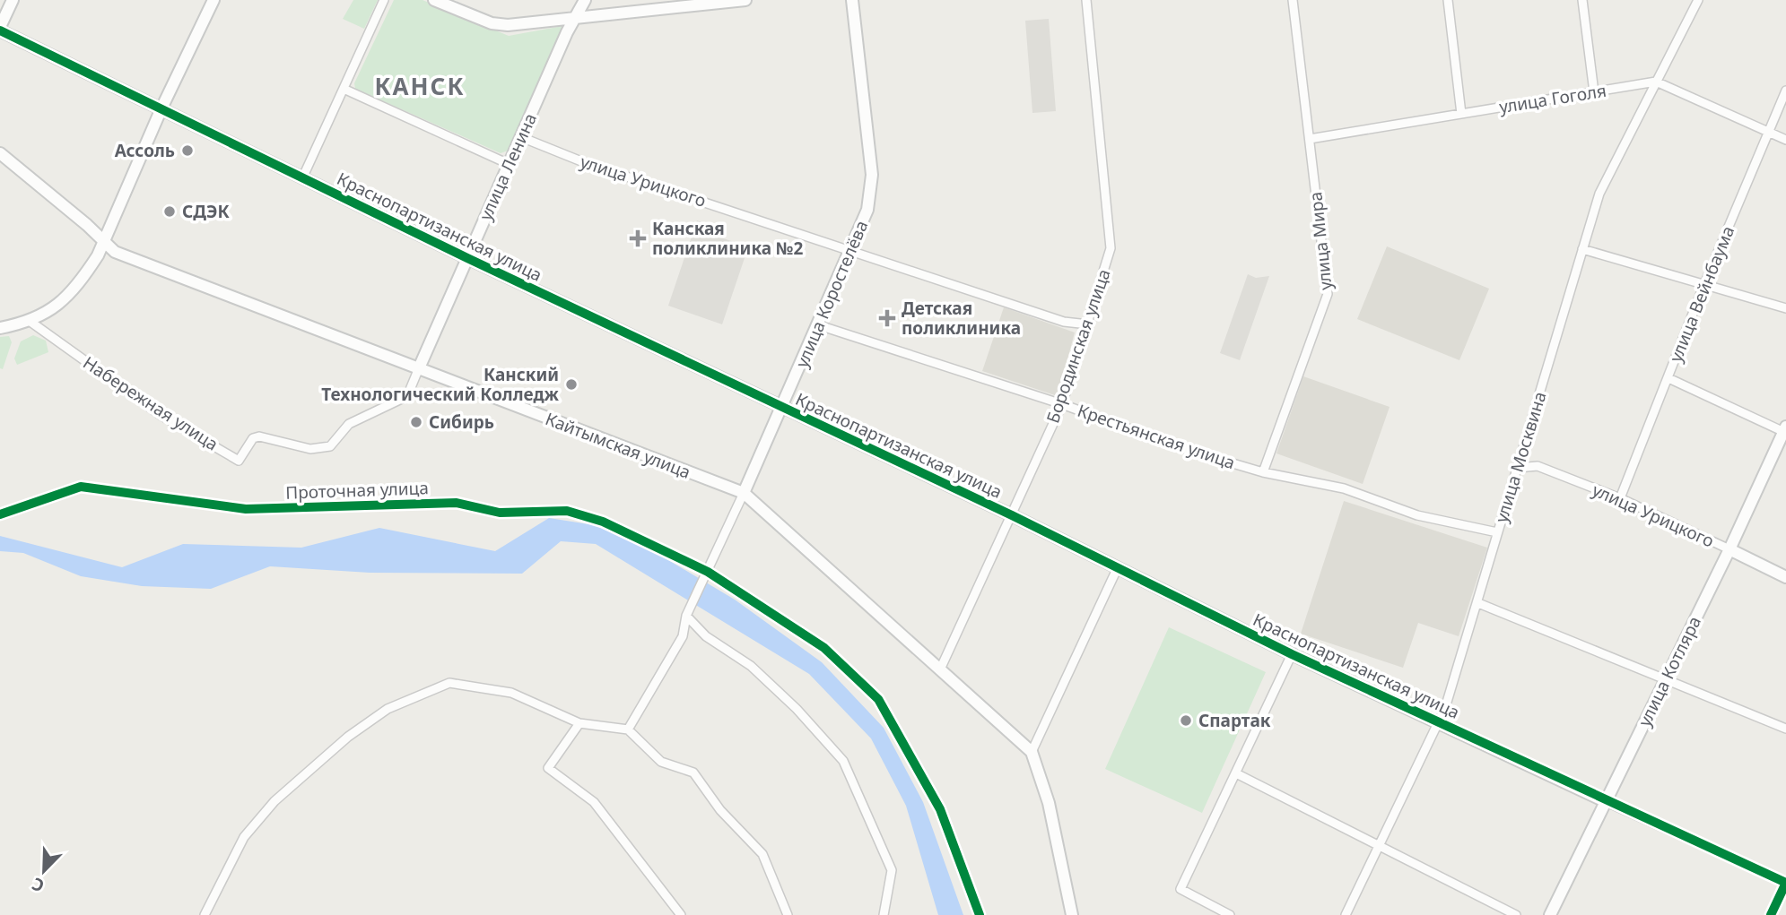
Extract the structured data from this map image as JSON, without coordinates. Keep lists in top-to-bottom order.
{
  "streets": {
    "street": [
      "улица Гоголя",
      "улица Ленина",
      "улица Урицкого",
      "Краснопартизанская улица",
      "улица Мира",
      "улица Коростелёва",
      "улица Вейнбаума",
      "Бородинская улица",
      "Набережная улица",
      "Крестьянская улица",
      "Кайтымская улица",
      "улица Москвина",
      "Проточная улица",
      "улица Котляра"
    ]
  },
  "crossings": [
    ["улица Гоголя", "улица Мира"],
    ["улица Гоголя", "улица Москвина"],
    ["улица Ленина", "улица Урицкого"],
    ["улица Ленина", "Краснопартизанская улица"],
    ["улица Ленина", "Набережная улица"],
    ["улица Ленина", "Кайтымская улица"],
    ["улица Урицкого", "улица Коростелёва"],
    ["улица Урицкого", "улица Вейнбаума"],
    ["улица Урицкого", "Бородинская улица"],
    ["улица Урицкого", "улица Москвина"],
    ["улица Урицкого", "улица Котляра"],
    ["Краснопартизанская улица", "улица Коростелёва"],
    ["Краснопартизанская улица", "Бородинская улица"],
    ["Краснопартизанская улица", "улица Москвина"],
    ["Краснопартизанская улица", "улица Котляра"],
    ["улица Мира", "Крестьянская улица"],
    ["улица Коростелёва", "Крестьянская улица"],
    ["улица Коростелёва", "Кайтымская улица"],
    ["улица Коростелёва", "Проточная улица"],
    ["Бородинская улица", "Крестьянская улица"],
    ["Бородинская улица", "Кайтымская улица"],
    ["Набережная улица", "Кайтымская улица"],
    ["Крестьянская улица", "улица Москвина"]
  ],
  "districts": ["КАНСК"],
  "places": {
    "other": [
      "Ассоль",
      "СДЭК",
      "Канский Технологический Колледж",
      "Сибирь",
      "Спартак"
    ],
    "health": ["Канская поликлиника №2", "Детская поликлиника"]
  },
  "north": "bottom left"
}
